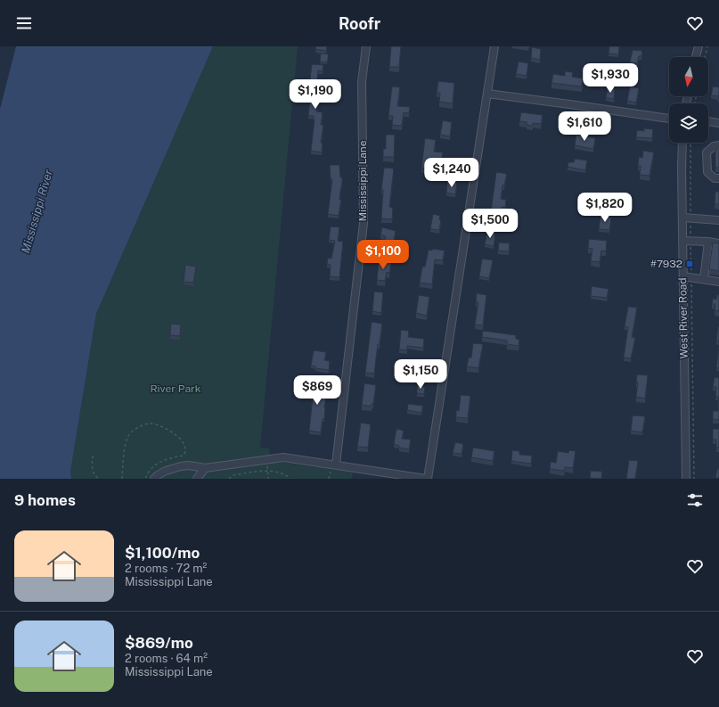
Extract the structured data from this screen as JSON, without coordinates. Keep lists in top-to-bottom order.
{
  "streets": {
    "street": ["Mississippi Lane", "West River Road"]
  },
  "water": ["Mississippi River"],
  "parks": ["River Park"],
  "places": {
    "transit": ["#7932"]
  },
  "north": "bottom",
  "page": {
    "header": "Roofr",
    "price": [
      "$1,930",
      "$1,190",
      "$1,610",
      "$1,240",
      "$1,820",
      "$1,500",
      "$1,100",
      "$1,150",
      "$869"
    ],
    "heading": "9 homes",
    "list": [
      {
        "name": "$1,100/mo",
        "note": "2 rooms · 72 m² · Mississippi Lane"
      },
      {
        "name": "$869/mo",
        "note": "2 rooms · 64 m² · Mississippi Lane"
      }
    ]
  }
}
